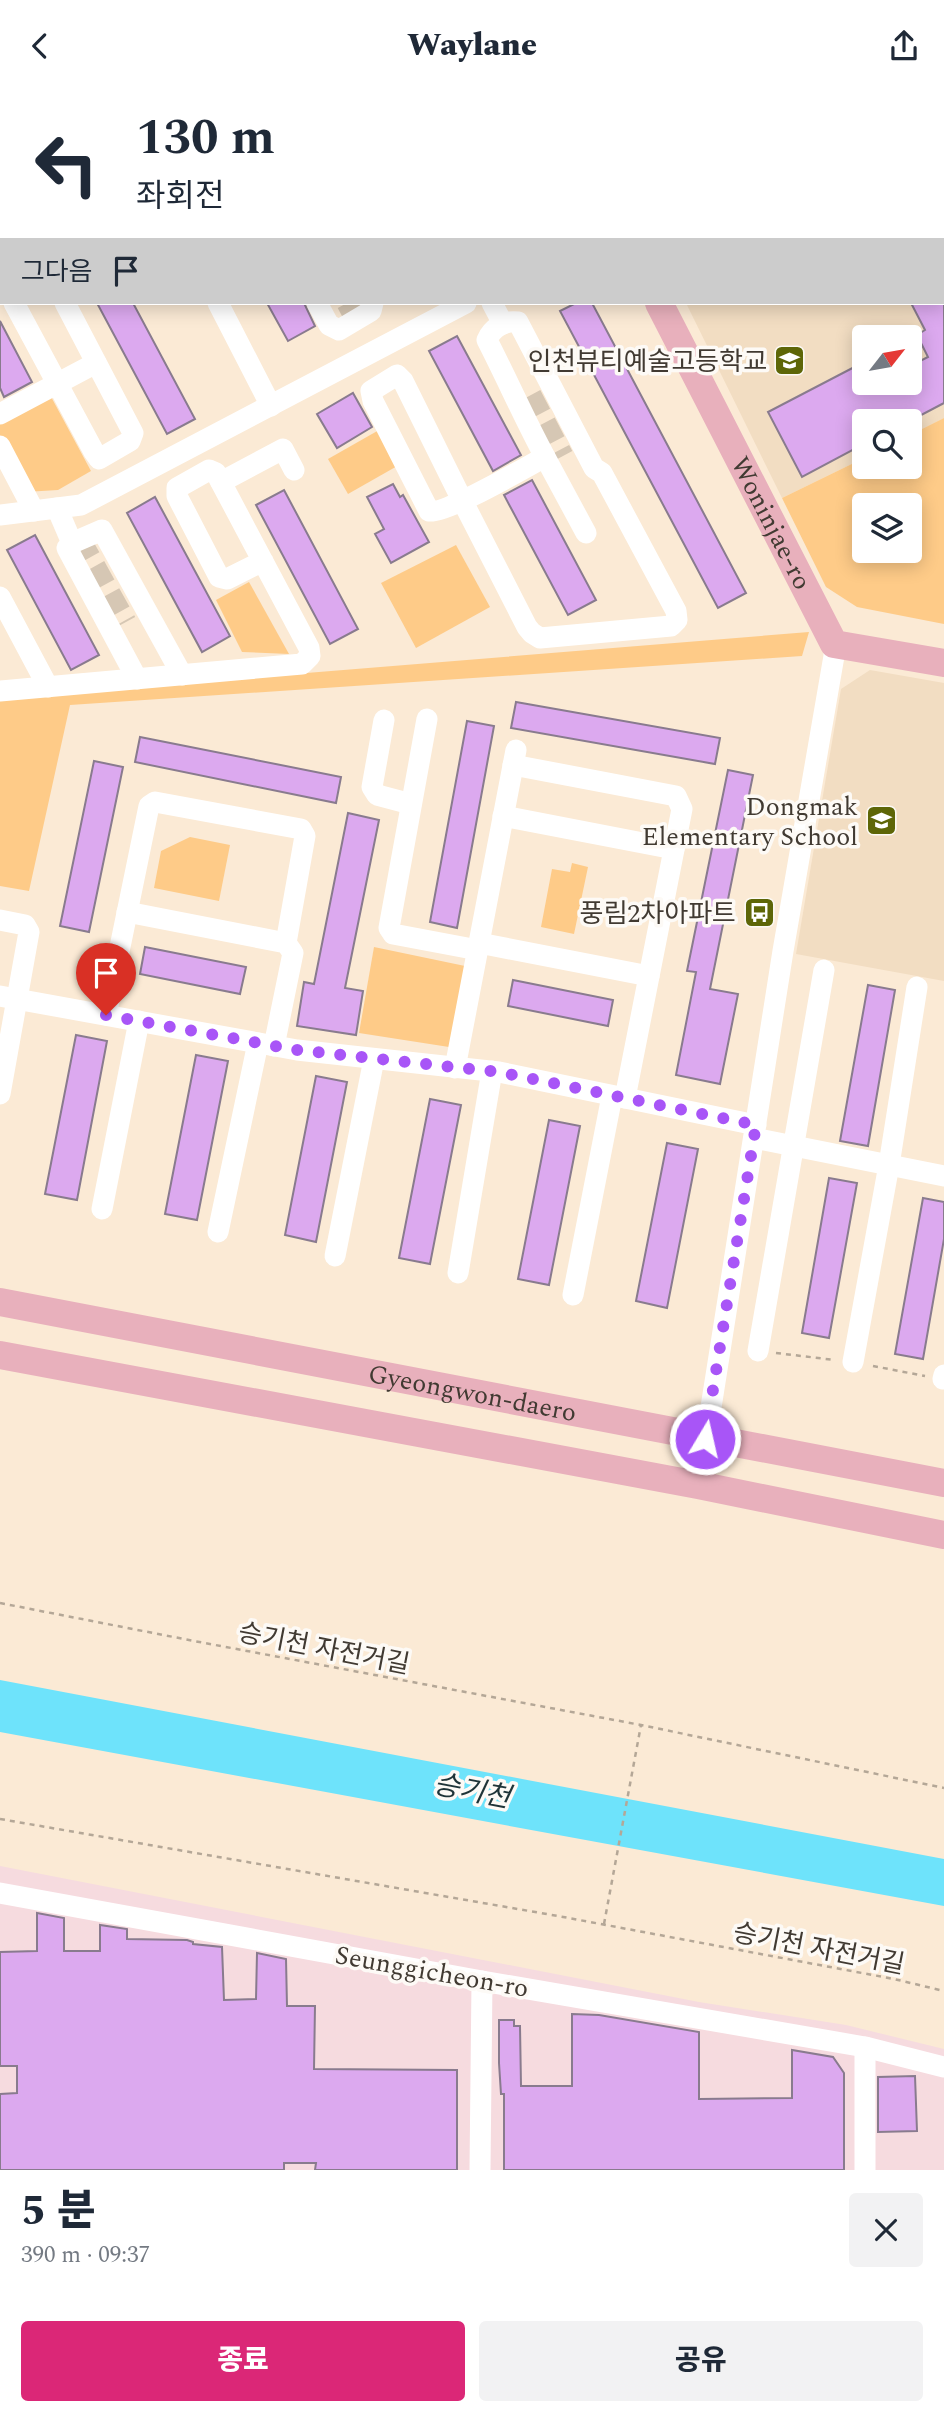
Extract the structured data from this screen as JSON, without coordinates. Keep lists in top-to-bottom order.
{
  "streets": {
    "main road": ["Woninjae-ro", "Gyeongwon-daero"],
    "street": ["Seunggicheon-ro"],
    "path": ["승기천 자전거길"]
  },
  "water": ["승기천"],
  "places": {
    "school or university": ["인천뷰티예술고등학교", "Dongmak Elementary School"],
    "bus stop": ["풍림2차아파트"]
  },
  "north": "top right",
  "page": {
    "header": "Waylane",
    "turn": ["130 m", "좌회전"],
    "then": "그다음",
    "heading": ["5 분", "390 m · 09:37"],
    "buttons": ["종료", "공유"]
  }
}
